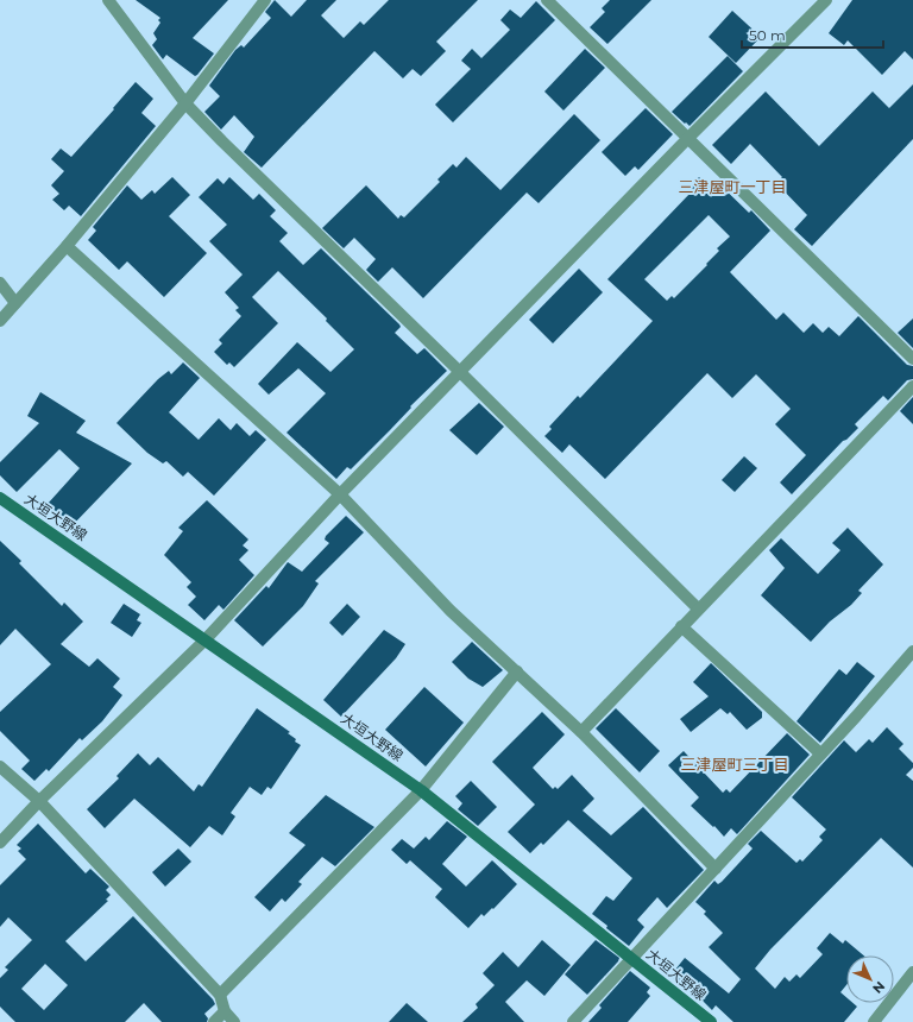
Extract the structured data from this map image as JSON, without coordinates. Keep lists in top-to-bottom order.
{
  "streets": {
    "main road": ["大垣大野線"]
  },
  "districts": ["三津屋町一丁目", "三津屋町三丁目"],
  "scale_bar": "50 m",
  "north": "bottom right"
}
